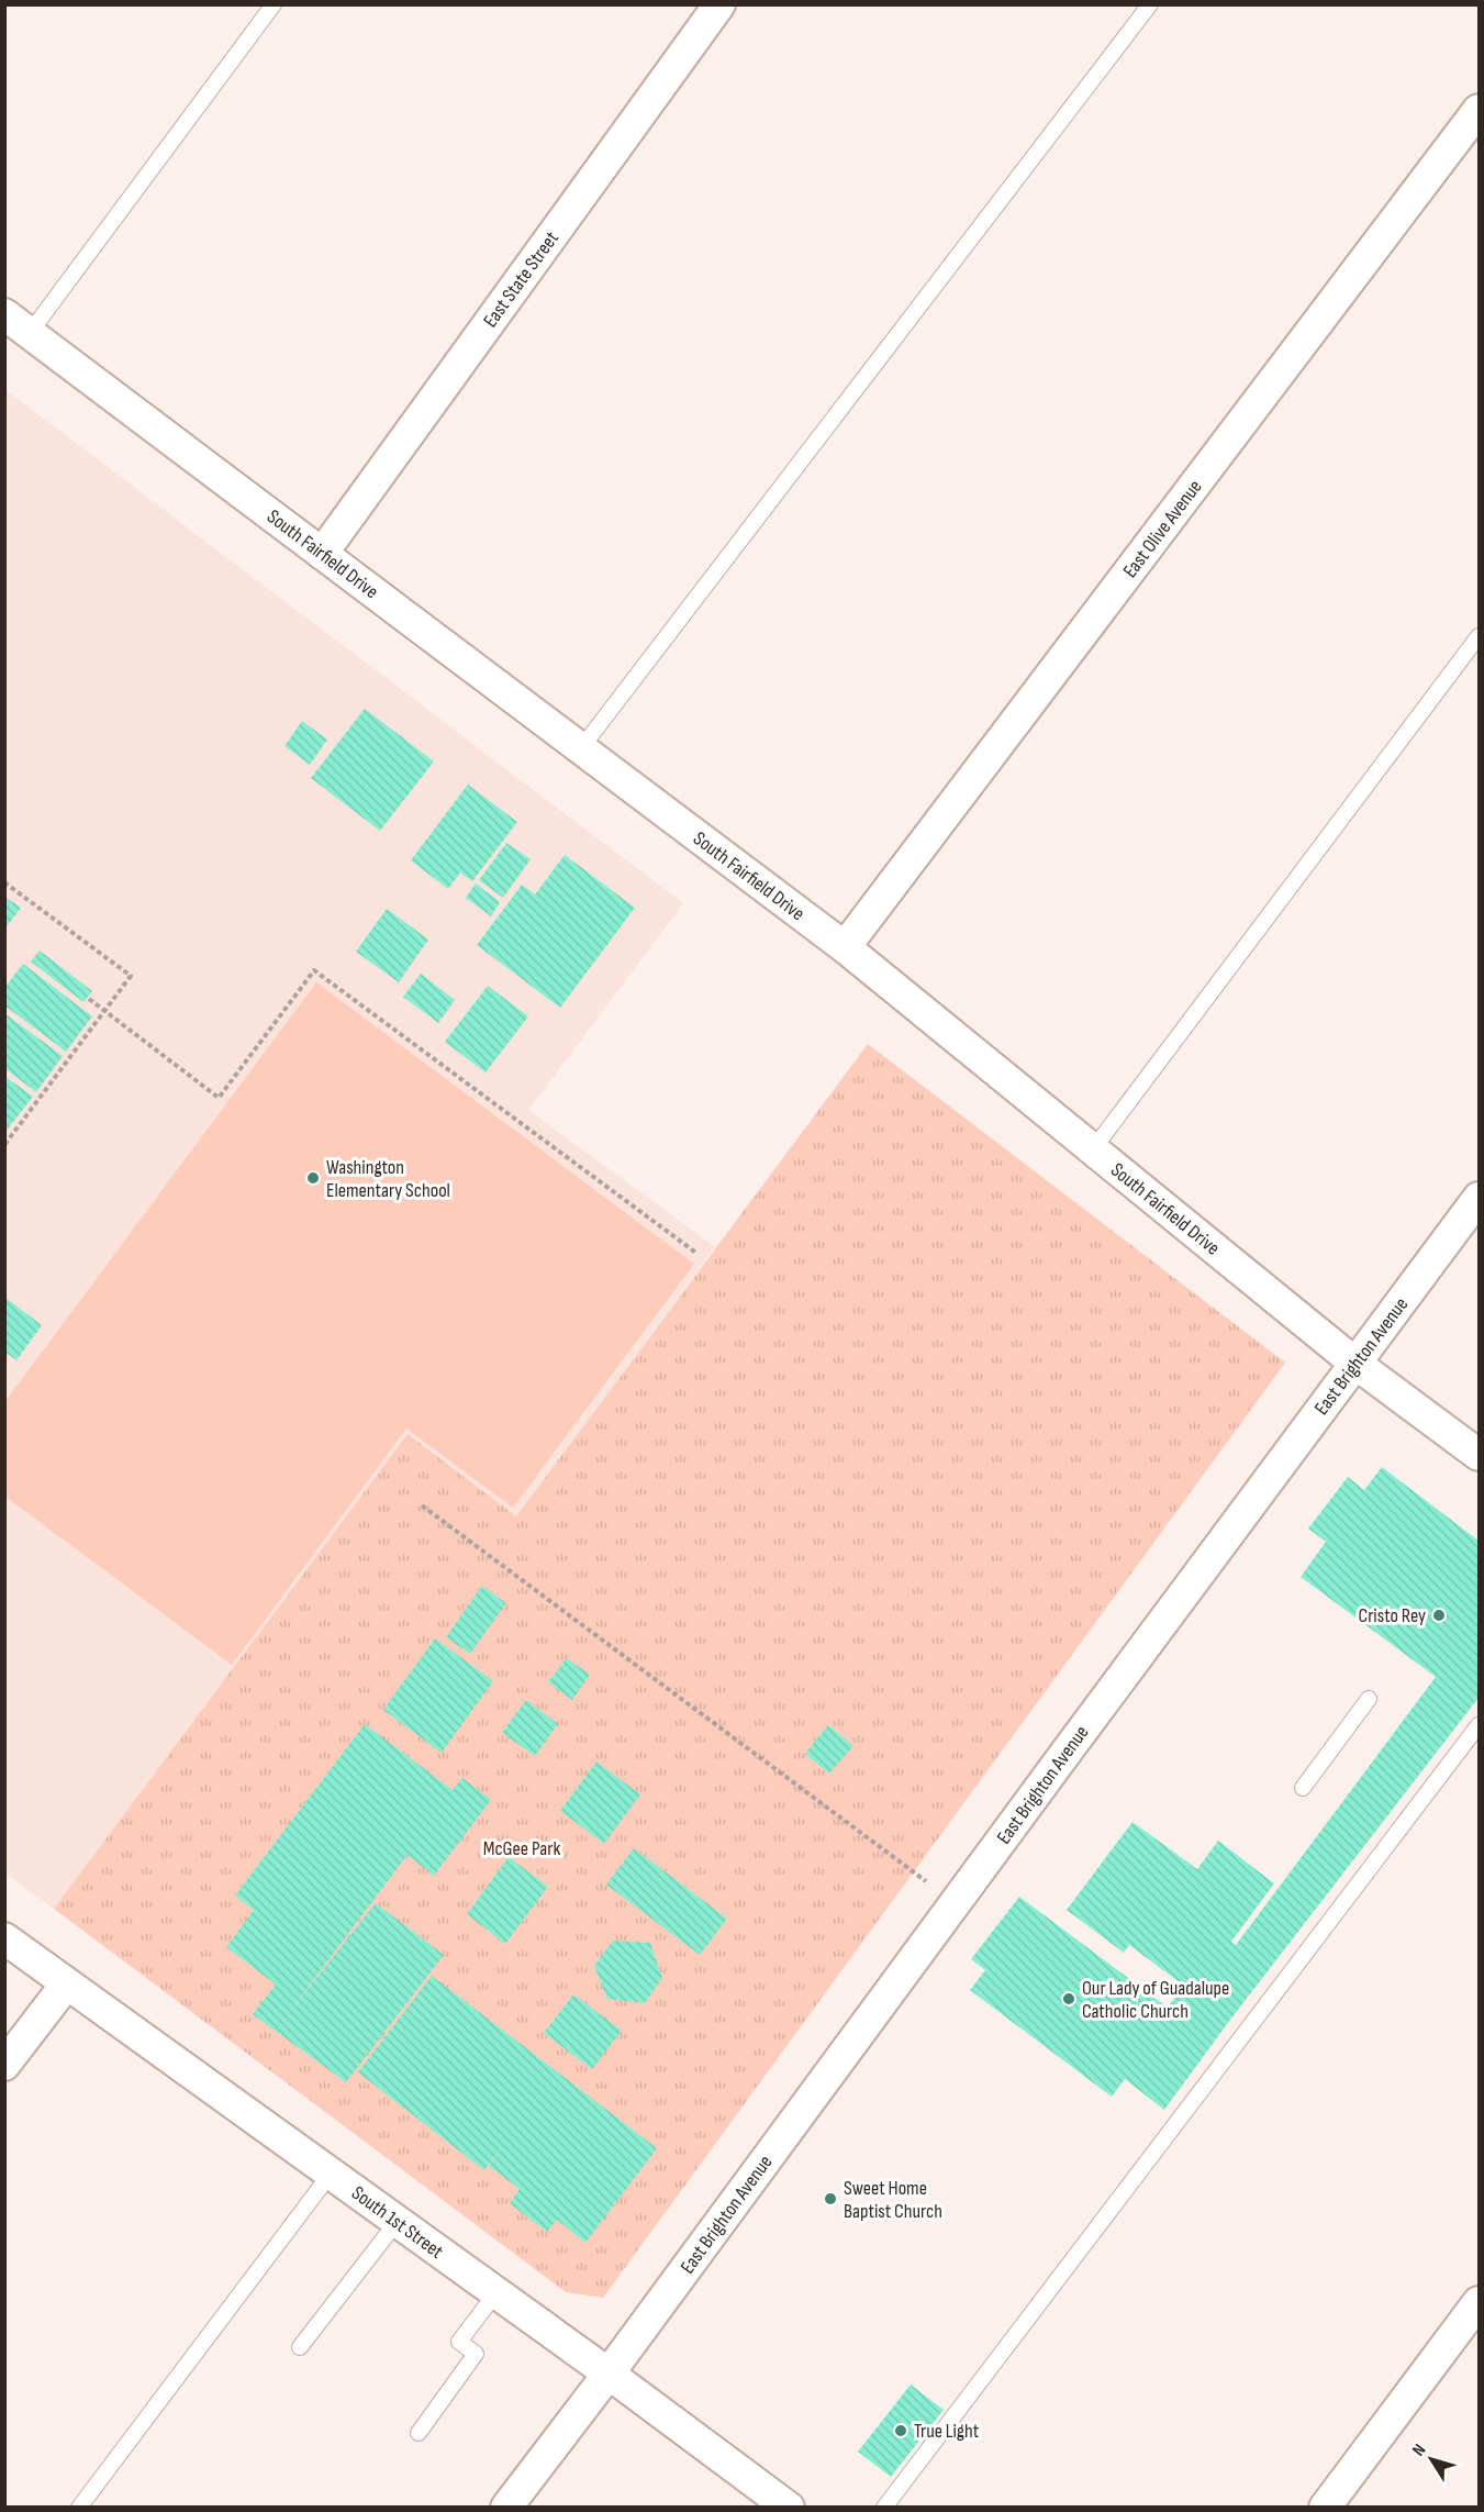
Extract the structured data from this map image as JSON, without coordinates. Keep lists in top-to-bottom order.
{
  "streets": {
    "street": [
      "East State Street",
      "East Olive Avenue",
      "South Fairfield Drive",
      "East Brighton Avenue",
      "South 1st Street"
    ]
  },
  "crossings": [
    ["East State Street", "South Fairfield Drive"],
    ["East Olive Avenue", "South Fairfield Drive"],
    ["South Fairfield Drive", "East Brighton Avenue"],
    ["East Brighton Avenue", "South 1st Street"]
  ],
  "parks": ["McGee Park"],
  "places": [
    "Washington Elementary School",
    "Cristo Rey",
    "Our Lady of Guadalupe Catholic Church",
    "Sweet Home Baptist Church",
    "True Light"
  ],
  "north": "top left"
}
